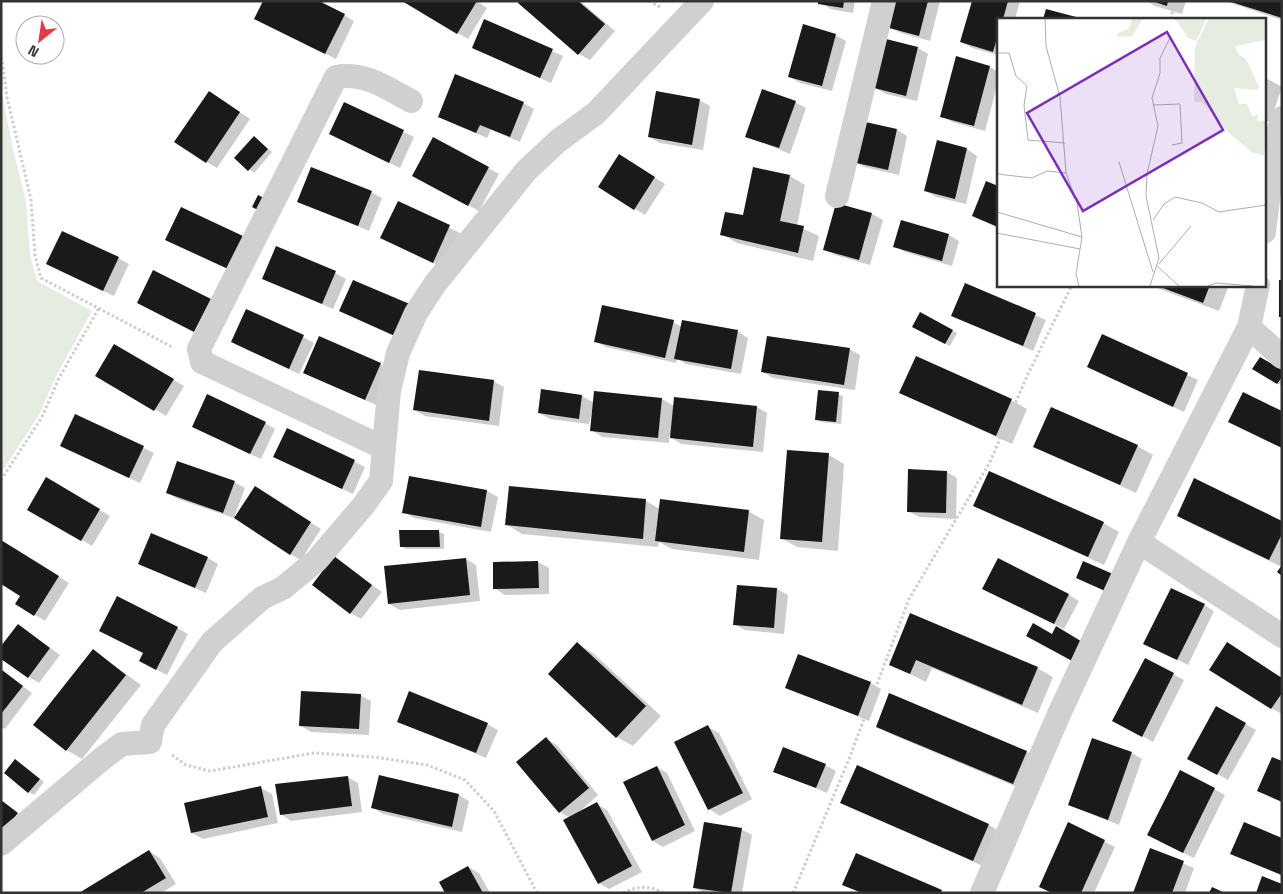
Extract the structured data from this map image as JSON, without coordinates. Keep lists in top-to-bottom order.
{
  "north": "bottom left"
}
